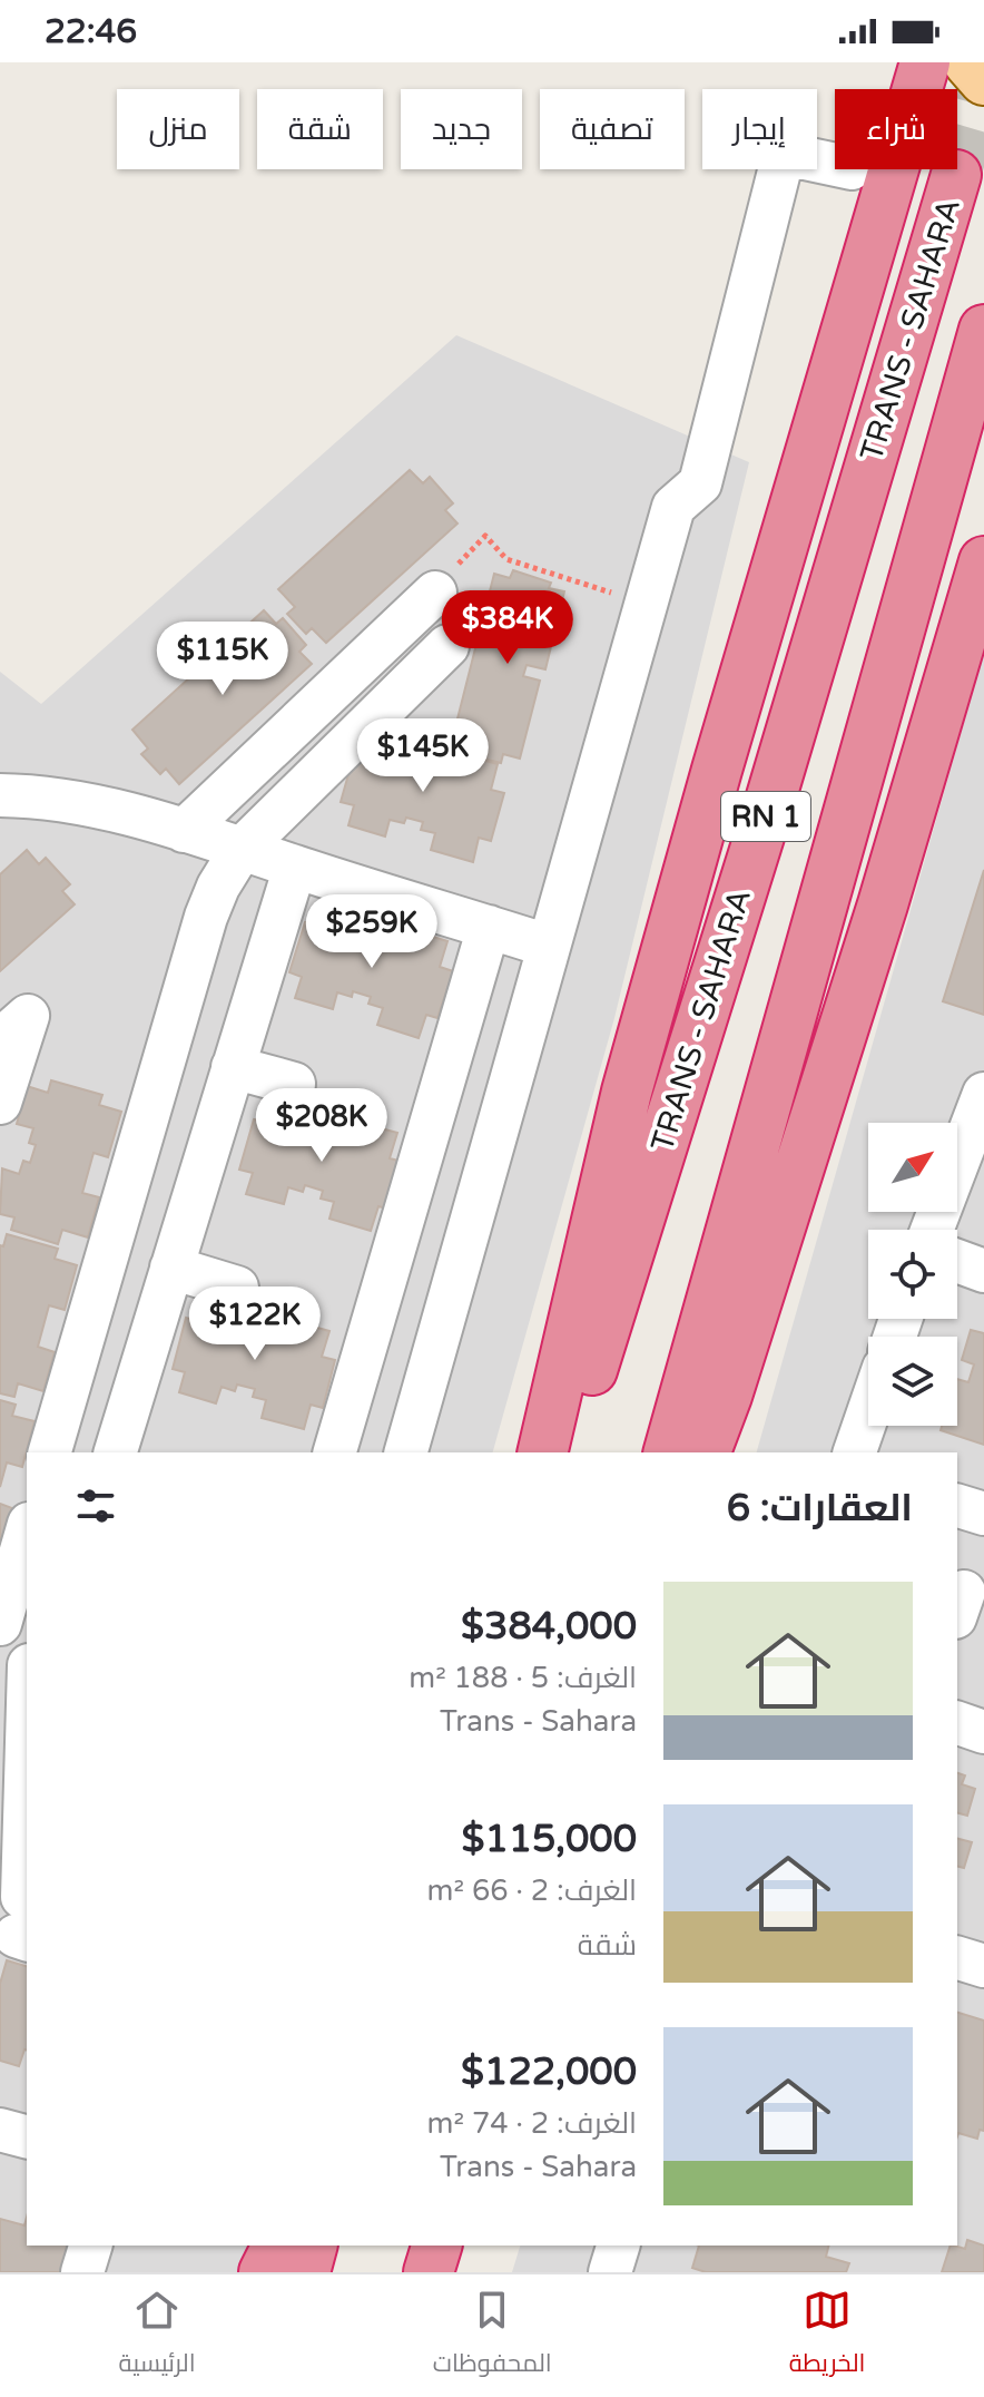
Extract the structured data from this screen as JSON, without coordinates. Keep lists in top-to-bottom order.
{
  "streets": {
    "highway": ["TRANS - SAHARA", "RN 1"]
  },
  "north": "top right",
  "page": {
    "status": "22:46",
    "chip": [
      "شراء",
      "إيجار",
      "تصفية",
      "جديد",
      "شقة",
      "منزل"
    ],
    "price": [
      "$384K",
      "$115K",
      "$145K",
      "$259K",
      "$208K",
      "$122K"
    ],
    "heading": "العقارات: 6",
    "list": [
      {
        "name": "$384,000",
        "note": "الغرف: 5 · 188 m² · Trans - Sahara"
      },
      {
        "name": "$115,000",
        "note": "الغرف: 2 · 66 m² · شقة"
      },
      {
        "name": "$122,000",
        "note": "الغرف: 2 · 74 m² · Trans - Sahara"
      }
    ],
    "tabs": ["الخريطة", "المحفوظات", "الرئيسية"]
  }
}
